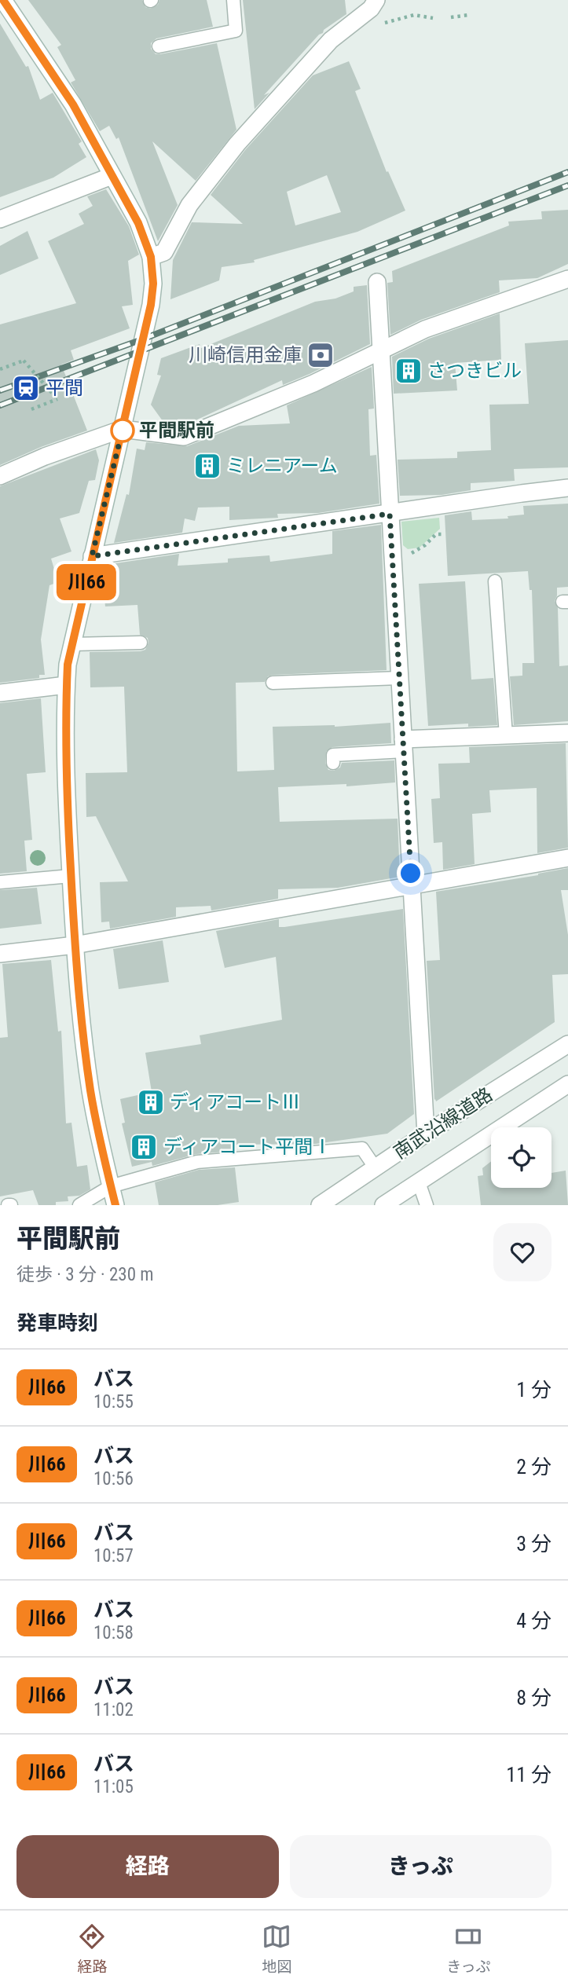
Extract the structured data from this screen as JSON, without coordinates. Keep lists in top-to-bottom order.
{
  "streets": {
    "street": ["南武沿線道路"]
  },
  "places": {
    "bank": ["川崎信用金庫"],
    "building": [
      "さつきビル",
      "ミレニアーム",
      "ディアコートⅢ",
      "ディアコート平間Ⅰ"
    ],
    "station": ["平間"],
    "other": ["平間駅前"]
  },
  "lines": ["bus line 川66"],
  "page": {
    "on_map": "川66",
    "heading": [
      ["平間駅前", "徒歩 · 3 分 · 230 m"],
      "発車時刻"
    ],
    "list": [
      {
        "mark": "川66",
        "name": "バス",
        "note": "10:55",
        "value": "1 分"
      },
      {
        "mark": "川66",
        "name": "バス",
        "note": "10:56",
        "value": "2 分"
      },
      {
        "mark": "川66",
        "name": "バス",
        "note": "10:57",
        "value": "3 分"
      },
      {
        "mark": "川66",
        "name": "バス",
        "note": "10:58",
        "value": "4 分"
      },
      {
        "mark": "川66",
        "name": "バス",
        "note": "11:02",
        "value": "8 分"
      },
      {
        "mark": "川66",
        "name": "バス",
        "note": "11:05",
        "value": "11 分"
      }
    ],
    "buttons": ["経路", "きっぷ"],
    "tabs": ["経路", "地図", "きっぷ"]
  }
}
